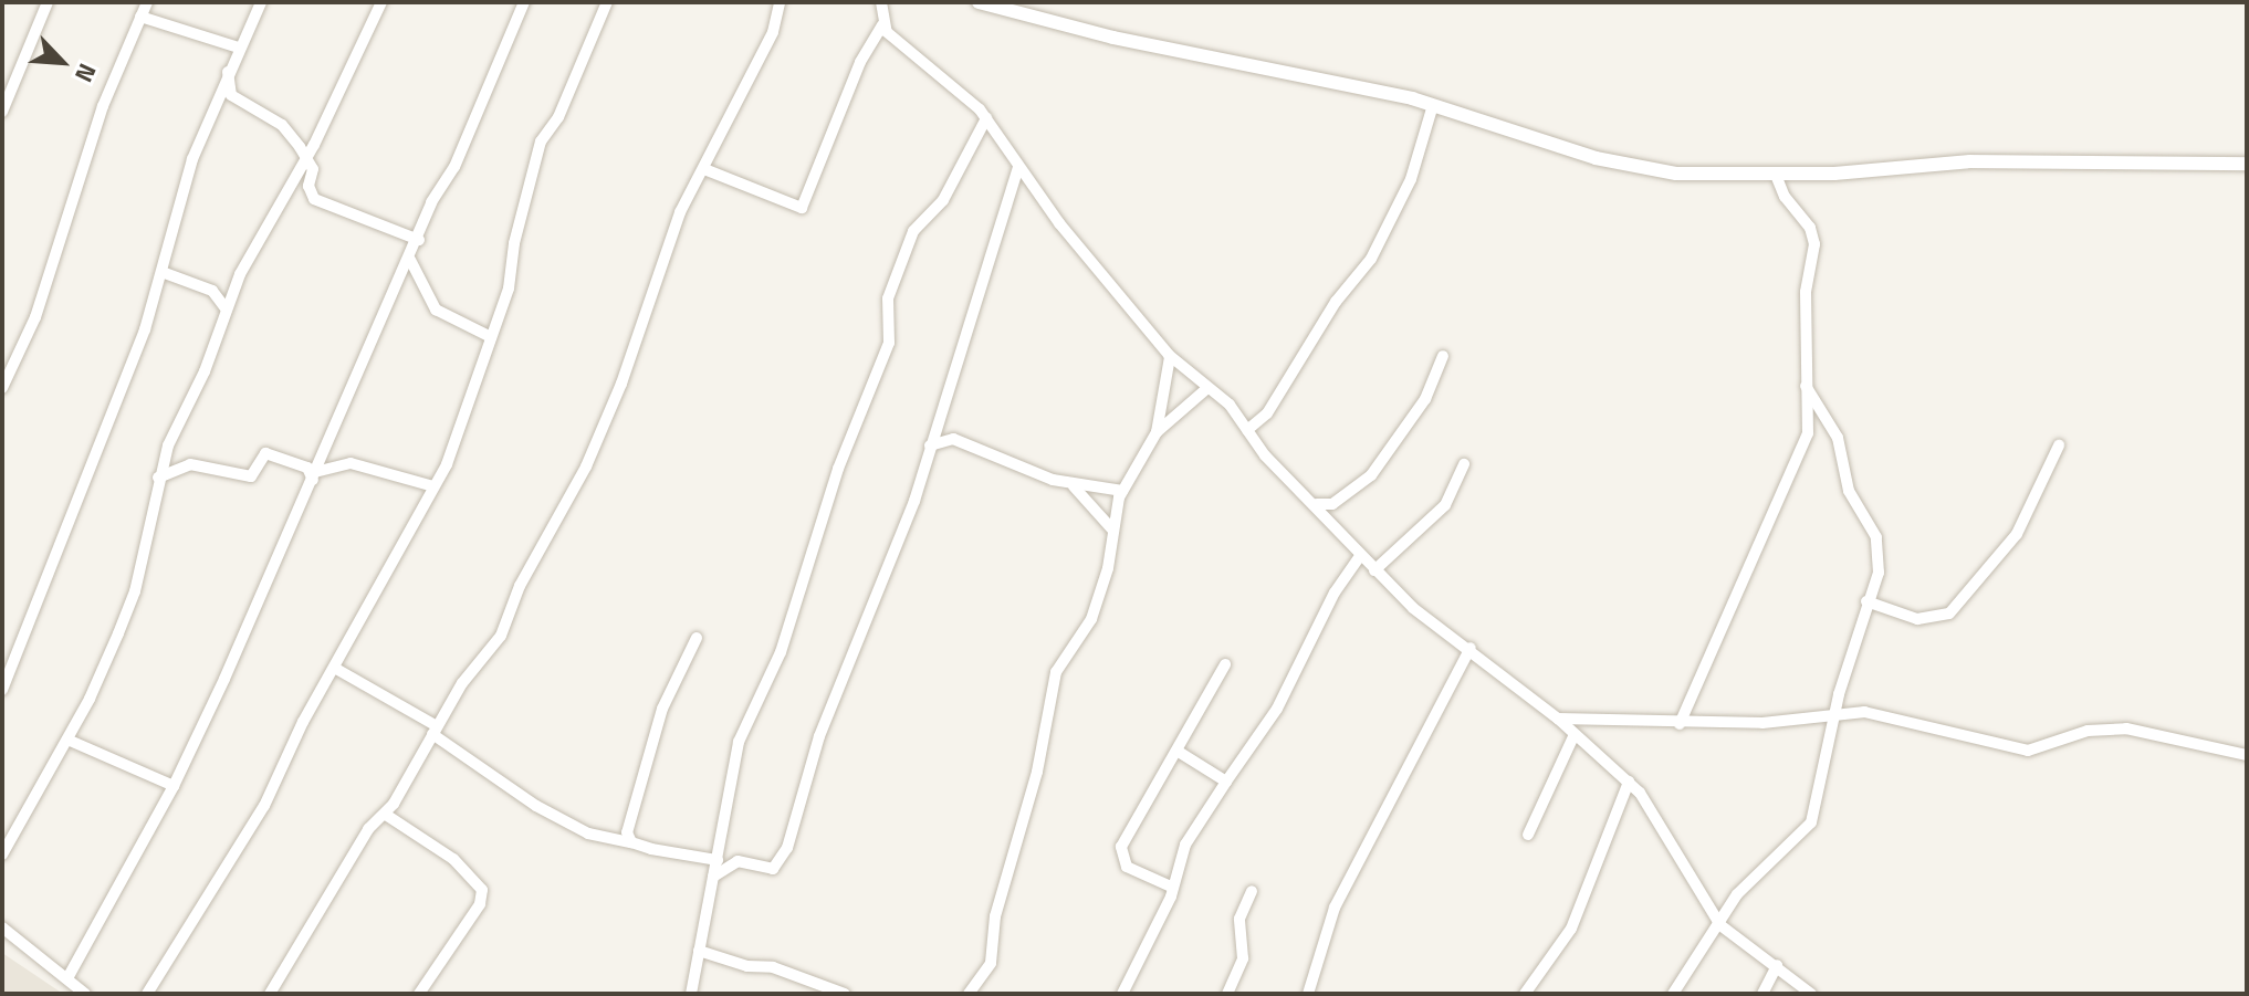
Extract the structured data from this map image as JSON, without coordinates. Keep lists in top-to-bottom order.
{
  "north": "bottom right"
}
